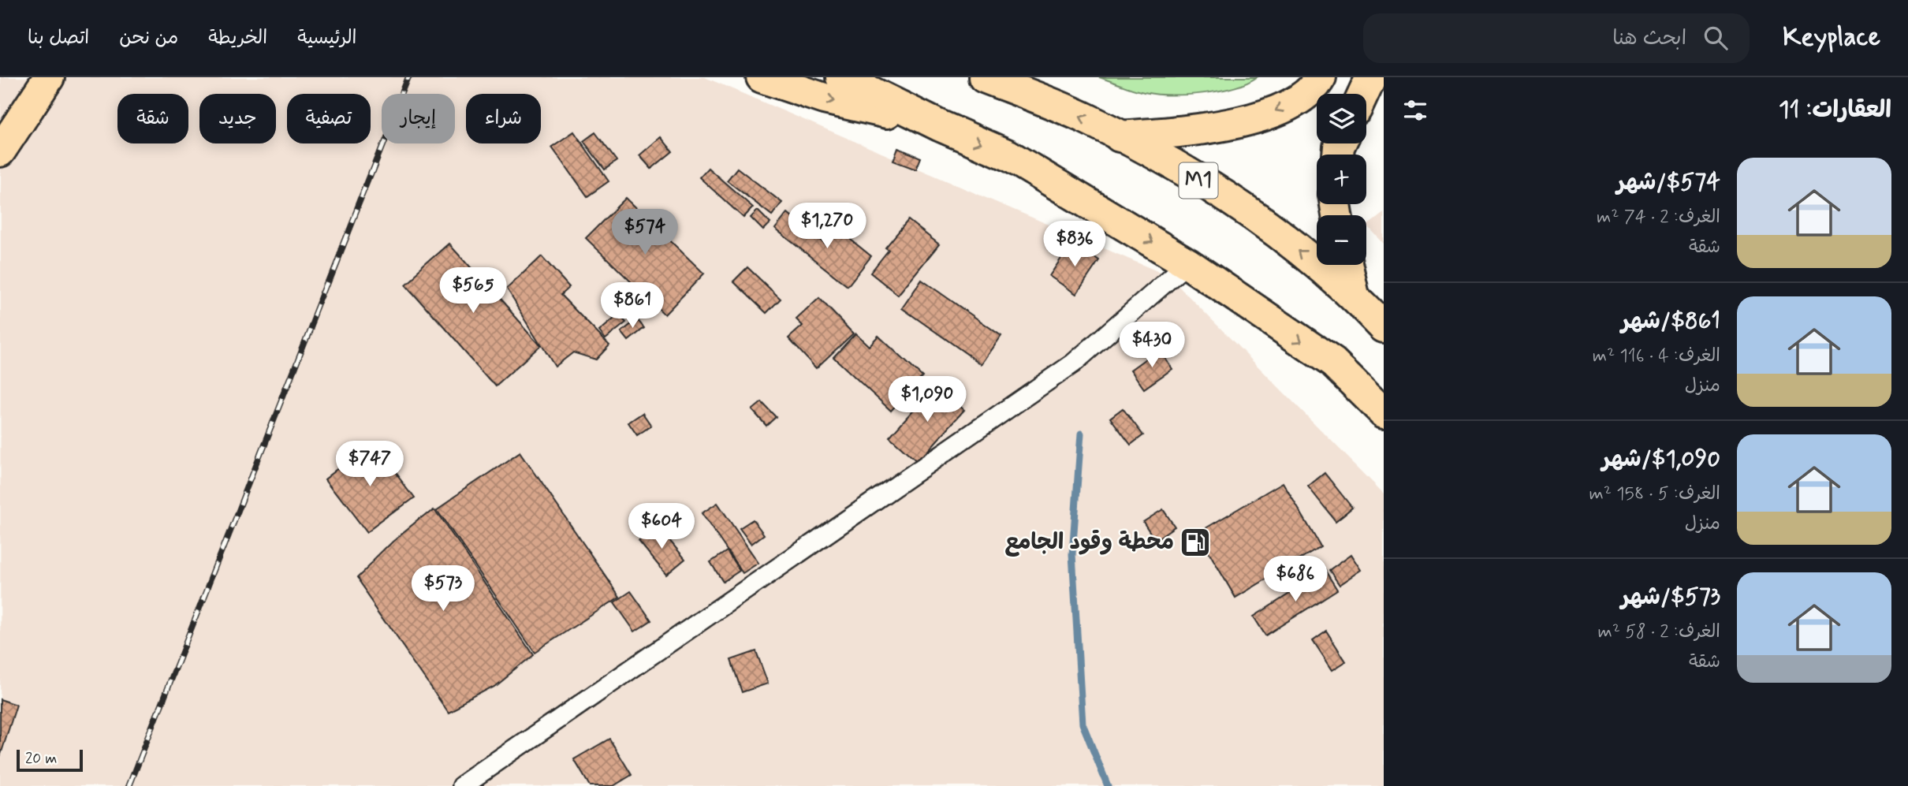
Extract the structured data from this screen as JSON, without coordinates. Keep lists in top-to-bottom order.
{
  "streets": {
    "highway": ["M1"]
  },
  "places": {
    "fuel station": ["محطة وقود الجامع"]
  },
  "scale_bar": "20 m",
  "page": {
    "header": "Keyplace",
    "search": "ابحث هنا",
    "nav": [
      "الرئيسية",
      "الخريطة",
      "من نحن",
      "اتصل بنا"
    ],
    "heading": "العقارات: 11",
    "map_buttons": ["+", "−"],
    "chip": [
      "شراء",
      "إيجار",
      "تصفية",
      "جديد",
      "شقة"
    ],
    "list": [
      {
        "name": "$574/شهر",
        "note": "الغرف: 2 · 74 m² · شقة"
      },
      {
        "name": "$861/شهر",
        "note": "الغرف: 4 · 116 m² · منزل"
      },
      {
        "name": "$1,090/شهر",
        "note": "الغرف: 5 · 158 m² · منزل"
      },
      {
        "name": "$573/شهر",
        "note": "الغرف: 2 · 58 m² · شقة"
      }
    ],
    "price": [
      "$1,270",
      "$574",
      "$836",
      "$565",
      "$861",
      "$430",
      "$1,090",
      "$747",
      "$604",
      "$686",
      "$573"
    ],
    "scale": "20 m"
  }
}
